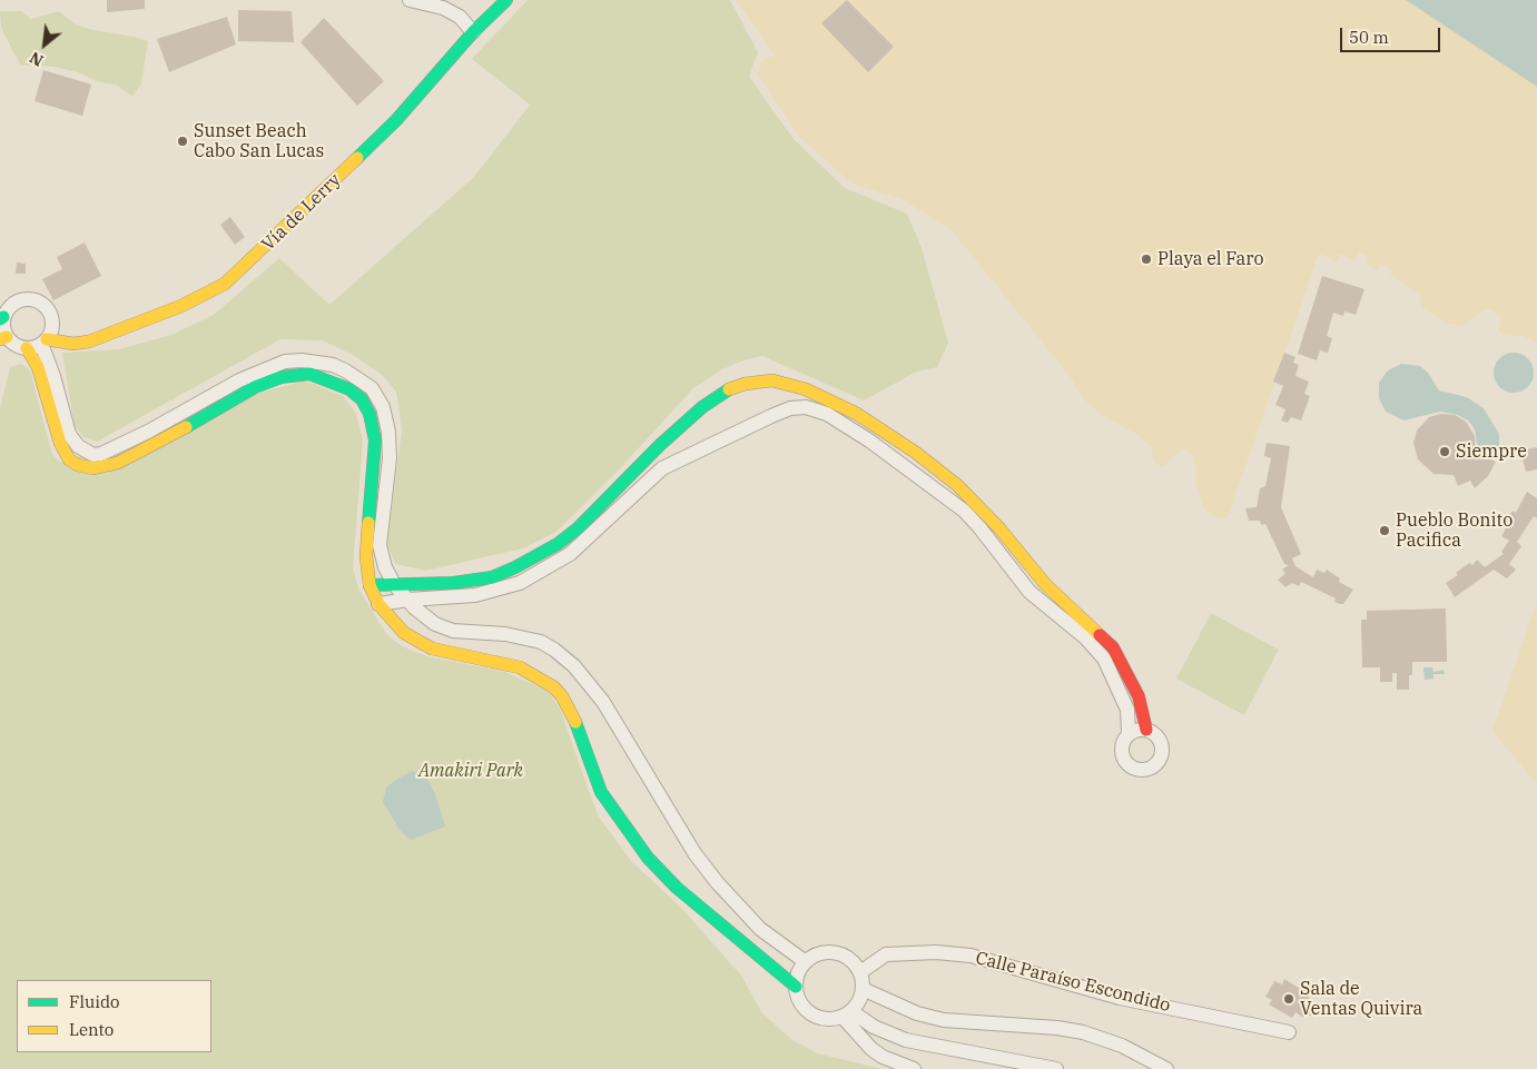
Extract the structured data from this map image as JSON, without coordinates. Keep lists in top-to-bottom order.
{
  "streets": {
    "street": ["Vía de Lerry", "Calle Paraíso Escondido"]
  },
  "parks": ["Amakiri Park"],
  "places": [
    "Sunset Beach Cabo San Lucas",
    "Playa el Faro",
    "Siempre",
    "Pueblo Bonito Pacifica",
    "Sala de Ventas Quivira"
  ],
  "legend": ["Fluido", "Lento"],
  "scale_bar": "50 m",
  "north": "bottom left"
}
